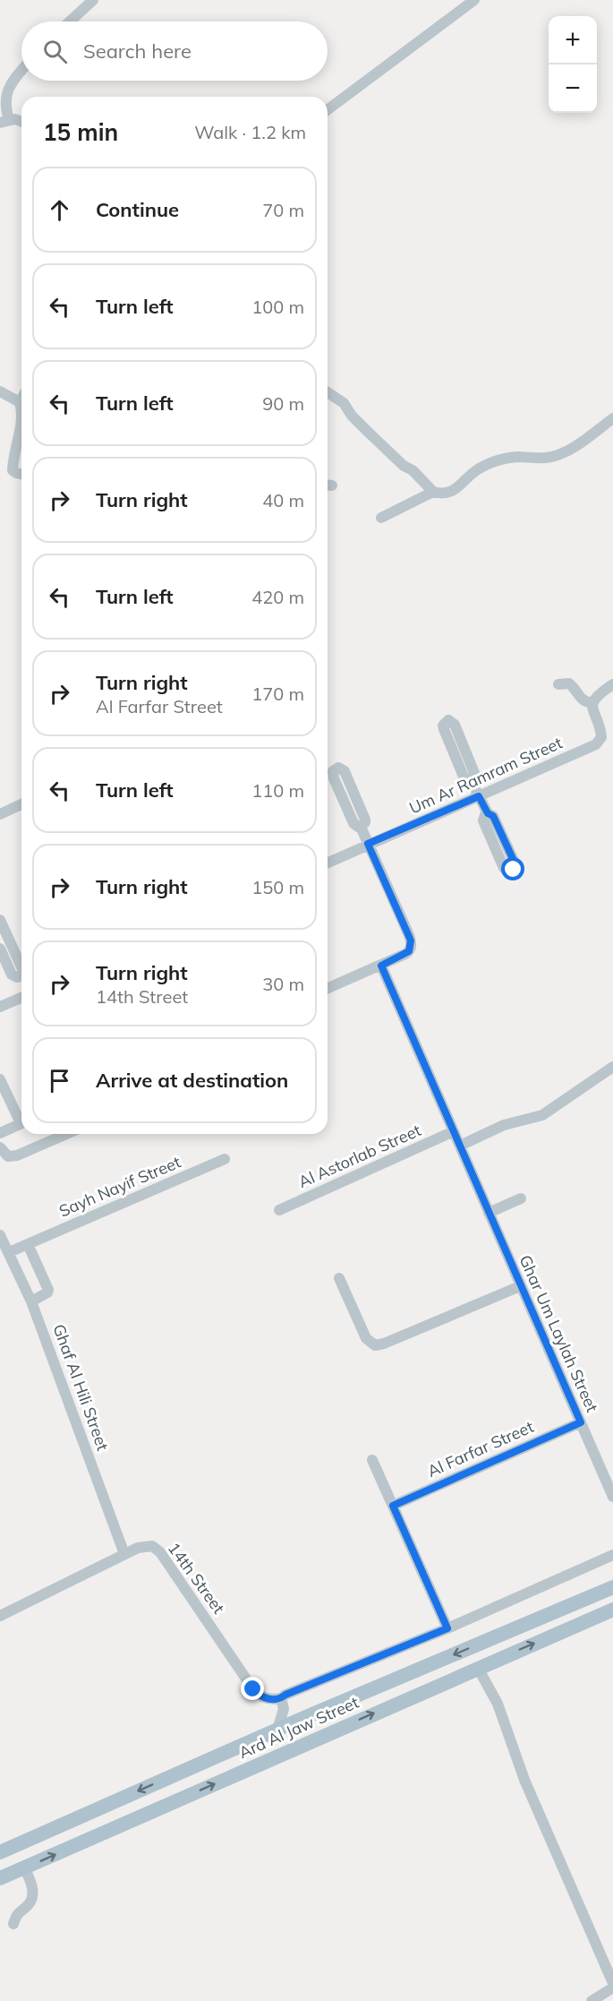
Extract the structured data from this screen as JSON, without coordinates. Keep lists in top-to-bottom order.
{
  "streets": {
    "main road": ["Ard Al Jaw Street"],
    "street": [
      "Um Ar Ramram Street",
      "Al Astorlab Street",
      "Sayh Nayif Street",
      "Ghar Um Laylah Street",
      "Ghaf Al Hili Street",
      "Al Farfar Street",
      "14th Street"
    ]
  },
  "crossings": [
    ["Al Astorlab Street", "Ghar Um Laylah Street"],
    ["Sayh Nayif Street", "Ghaf Al Hili Street"],
    ["Ghar Um Laylah Street", "Al Farfar Street"],
    ["Ghaf Al Hili Street", "14th Street"],
    ["14th Street", "Ard Al Jaw Street"]
  ],
  "page": {
    "map_buttons": ["+", "−"],
    "search": "Search here",
    "heading": ["15 min", "Walk · 1.2 km"],
    "list": [
      ["Continue", "70 m"],
      ["Turn left", "100 m"],
      ["Turn left", "90 m"],
      ["Turn right", "40 m"],
      ["Turn left", "420 m"],
      ["Turn right", "Al Farfar Street", "170 m"],
      ["Turn left", "110 m"],
      ["Turn right", "150 m"],
      ["Turn right", "14th Street", "30 m"],
      "Arrive at destination"
    ]
  }
}
